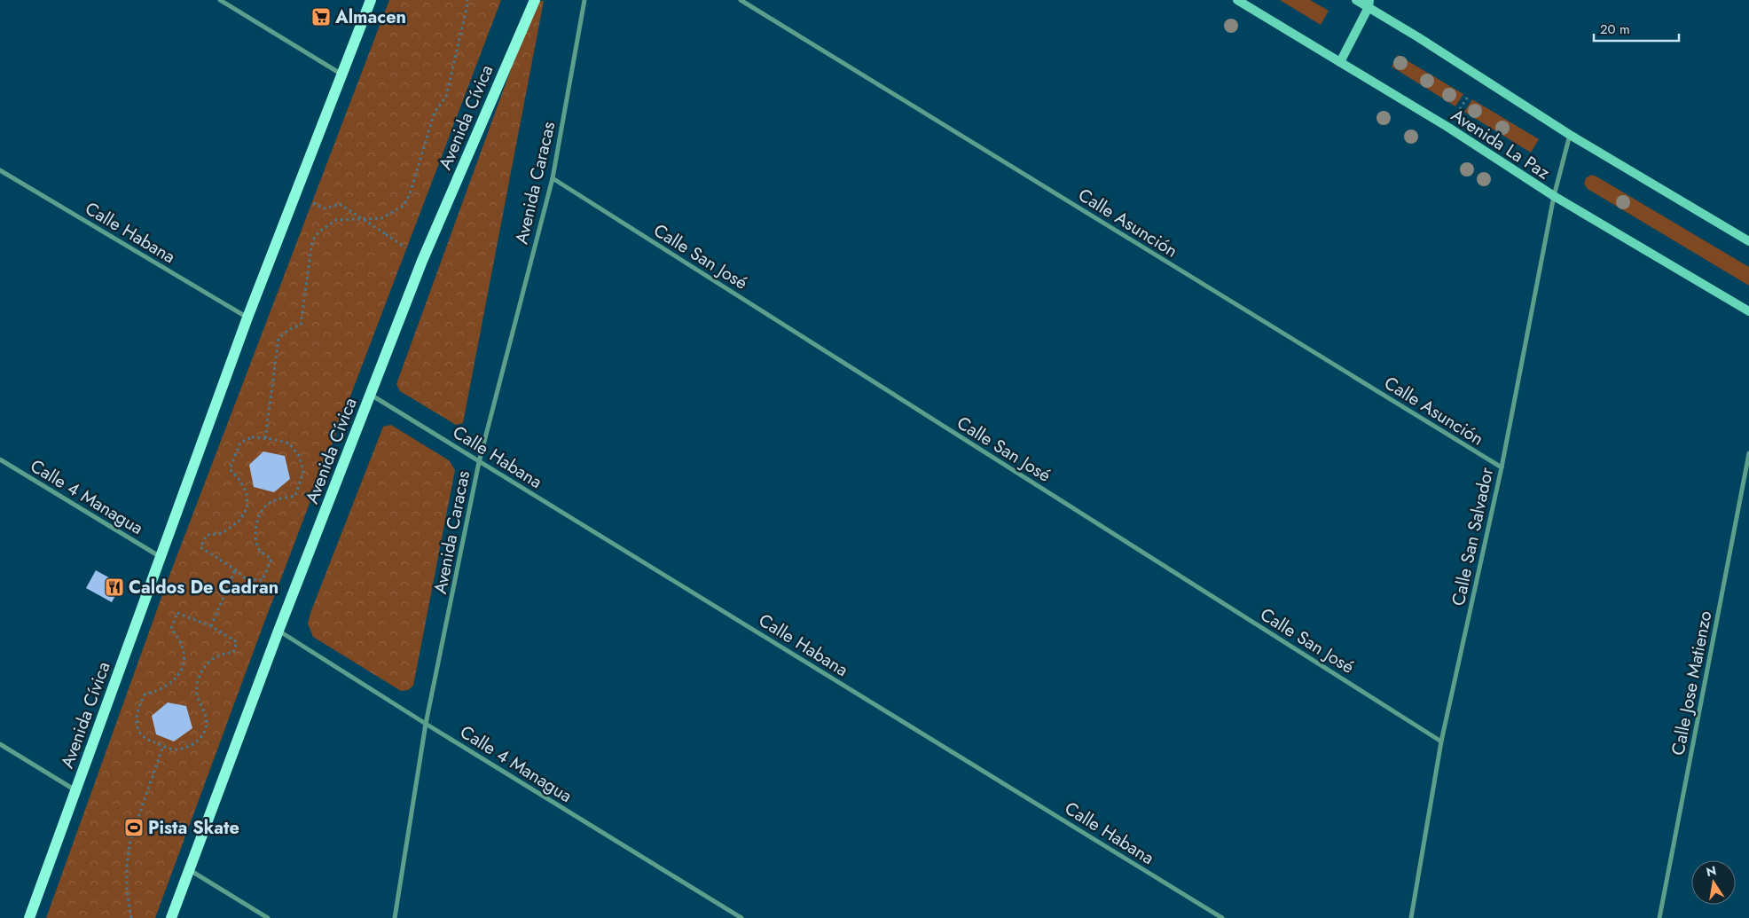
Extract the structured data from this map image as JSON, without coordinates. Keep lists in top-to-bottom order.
{
  "streets": {
    "main road": ["Avenida Cívica", "Avenida La Paz"],
    "street": [
      "Avenida Caracas",
      "Calle Asunción",
      "Calle Habana",
      "Calle San José",
      "Calle 4 Managua",
      "Calle San Salvador",
      "Calle Jose Matienzo"
    ]
  },
  "crossings": [
    ["Avenida Cívica", "Calle Habana"],
    ["Avenida Cívica", "Calle 4 Managua"],
    ["Avenida La Paz", "Calle San Salvador"],
    ["Avenida Caracas", "Calle Habana"],
    ["Avenida Caracas", "Calle San José"],
    ["Avenida Caracas", "Calle 4 Managua"],
    ["Calle Asunción", "Calle San Salvador"],
    ["Calle San José", "Calle San Salvador"]
  ],
  "places": {
    "supermarket": ["Almacen"],
    "restaurant": ["Caldos De Cadran"],
    "sports": ["Pista Skate"]
  },
  "scale_bar": "20 m",
  "north": "top"
}
